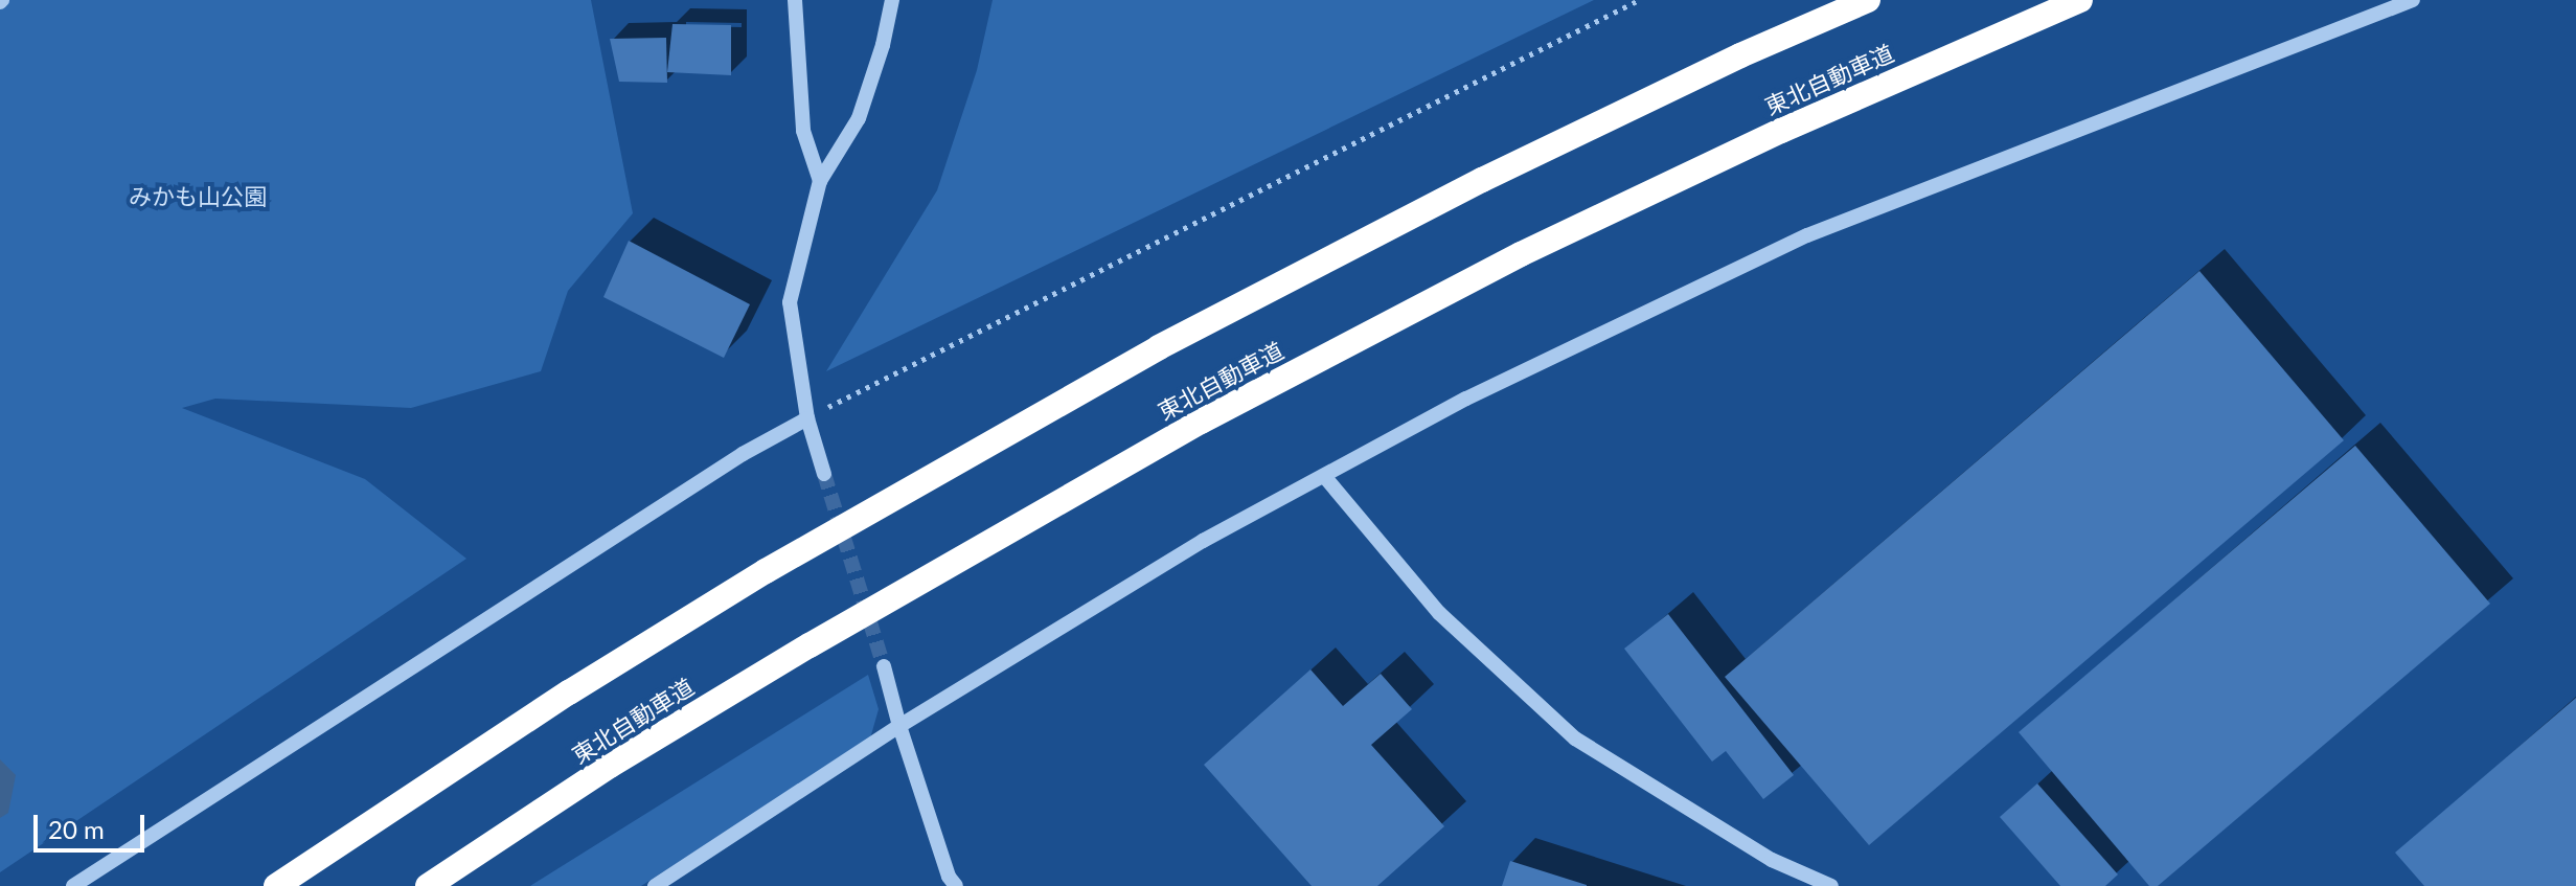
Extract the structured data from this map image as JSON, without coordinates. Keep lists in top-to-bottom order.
{
  "streets": {
    "highway": ["東北自動車道"]
  },
  "parks": ["みかも山公園"],
  "scale_bar": "20 m"
}
